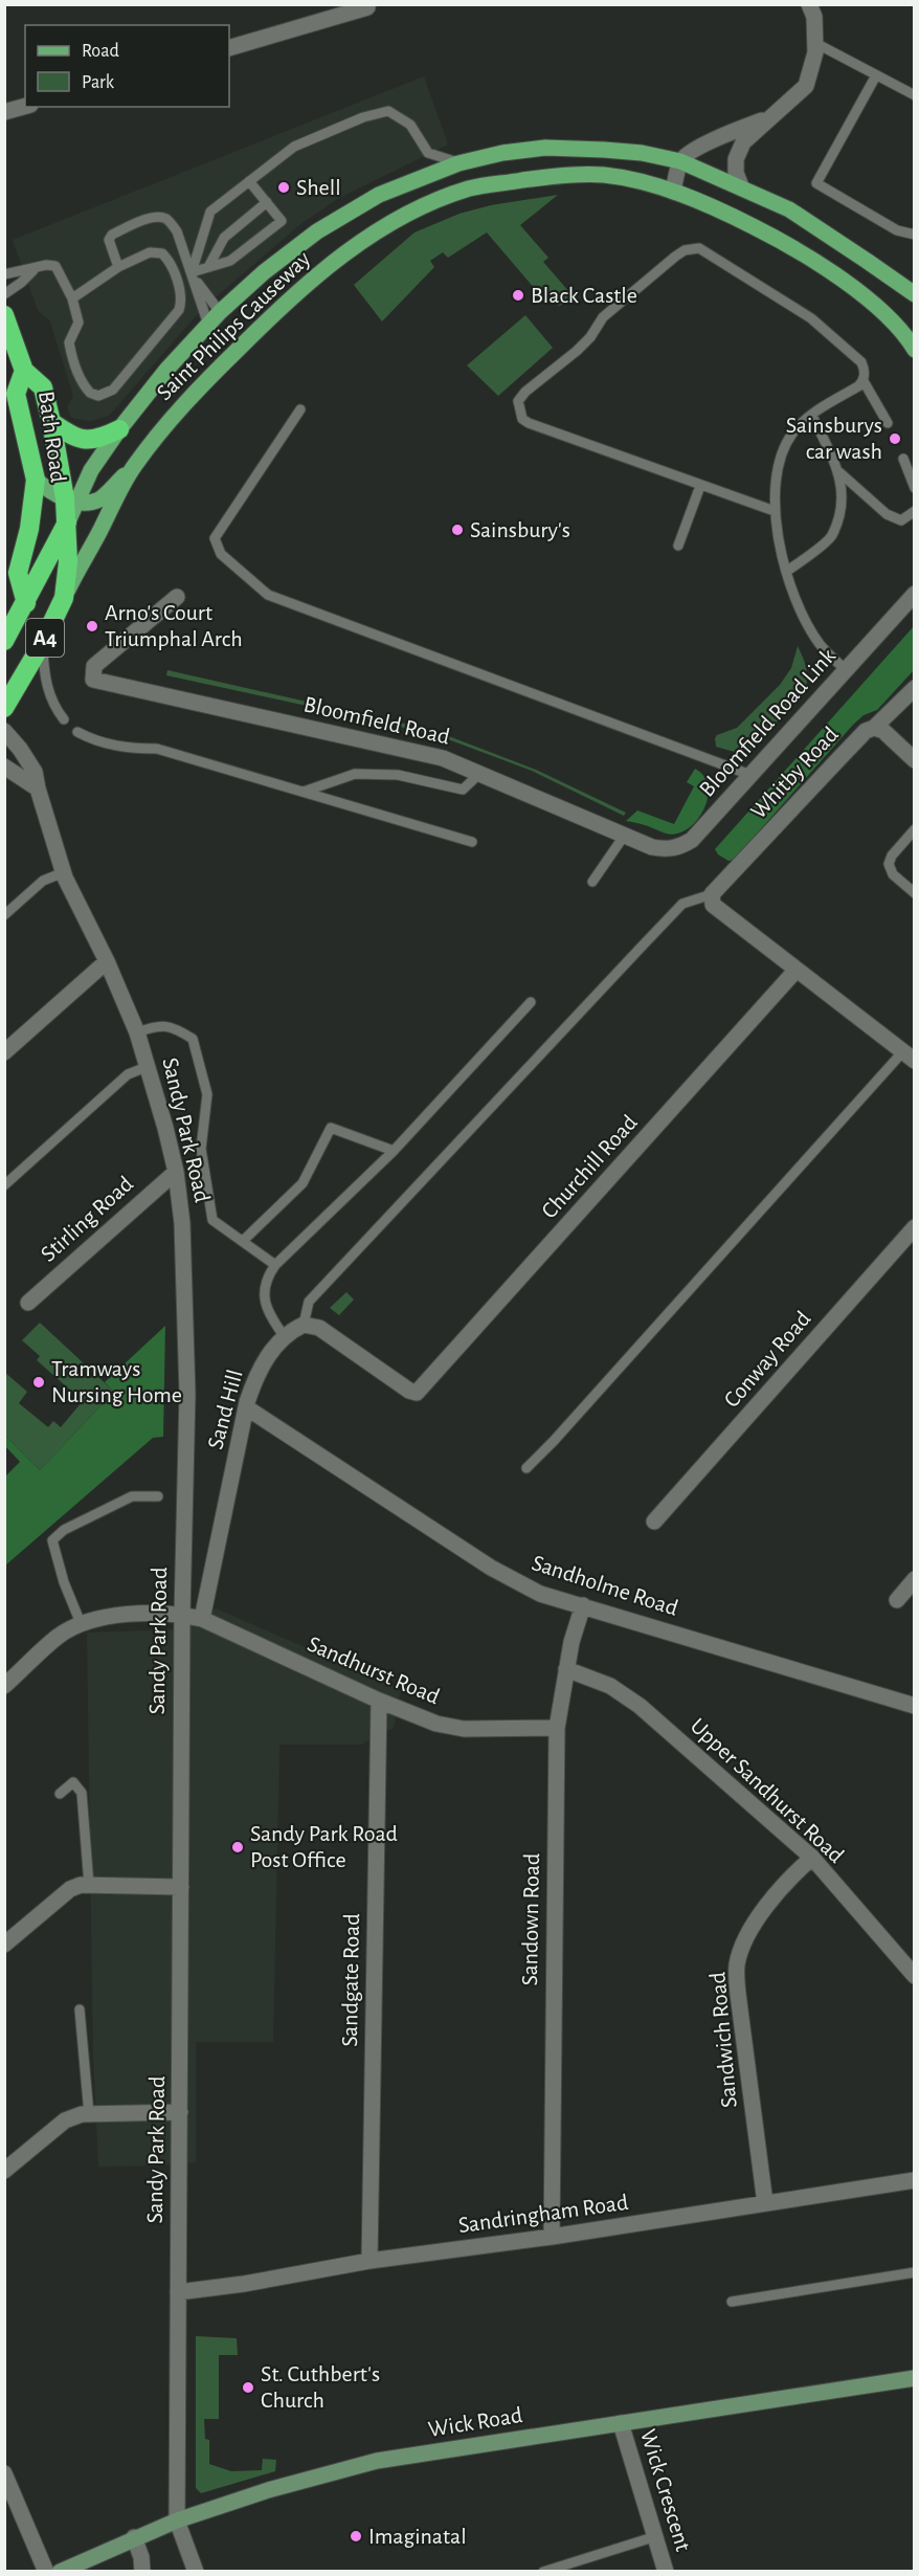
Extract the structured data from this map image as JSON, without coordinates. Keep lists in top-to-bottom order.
{
  "streets": {
    "highway": ["Bath Road", "A4"],
    "main road": ["Saint Philips Causeway"],
    "street": [
      "Bloomfield Road",
      "Bloomfield Road Link",
      "Whitby Road",
      "Sandy Park Road",
      "Churchill Road",
      "Stirling Road",
      "Conway Road",
      "Sand Hill",
      "Sandholme Road",
      "Sandhurst Road",
      "Upper Sandhurst Road",
      "Sandown Road",
      "Sandgate Road",
      "Sandwich Road",
      "Sandringham Road",
      "Wick Road",
      "Wick Crescent"
    ]
  },
  "crossings": [
    ["Saint Philips Causeway", "Bath Road"],
    ["Saint Philips Causeway", "A4"],
    ["Bath Road", "A4"],
    ["Bloomfield Road", "Bloomfield Road Link"],
    ["Sandy Park Road", "Stirling Road"],
    ["Sandy Park Road", "Sandhurst Road"],
    ["Sandy Park Road", "Sandringham Road"],
    ["Sandy Park Road", "Wick Road"],
    ["Churchill Road", "Sand Hill"],
    ["Sand Hill", "Sandholme Road"],
    ["Sand Hill", "Sandhurst Road"],
    ["Sandholme Road", "Sandown Road"],
    ["Sandhurst Road", "Sandown Road"],
    ["Sandhurst Road", "Sandgate Road"],
    ["Upper Sandhurst Road", "Sandown Road"],
    ["Upper Sandhurst Road", "Sandwich Road"],
    ["Sandown Road", "Sandringham Road"],
    ["Sandgate Road", "Sandringham Road"],
    ["Sandwich Road", "Sandringham Road"],
    ["Wick Road", "Wick Crescent"]
  ],
  "places": [
    "Shell",
    "Black Castle",
    "Sainsburys car wash",
    "Sainsbury's",
    "Arno's Court Triumphal Arch",
    "Tramways Nursing Home",
    "Sandy Park Road Post Office",
    "St. Cuthbert's Church",
    "Imaginatal"
  ],
  "legend": ["Road", "Park"]
}
